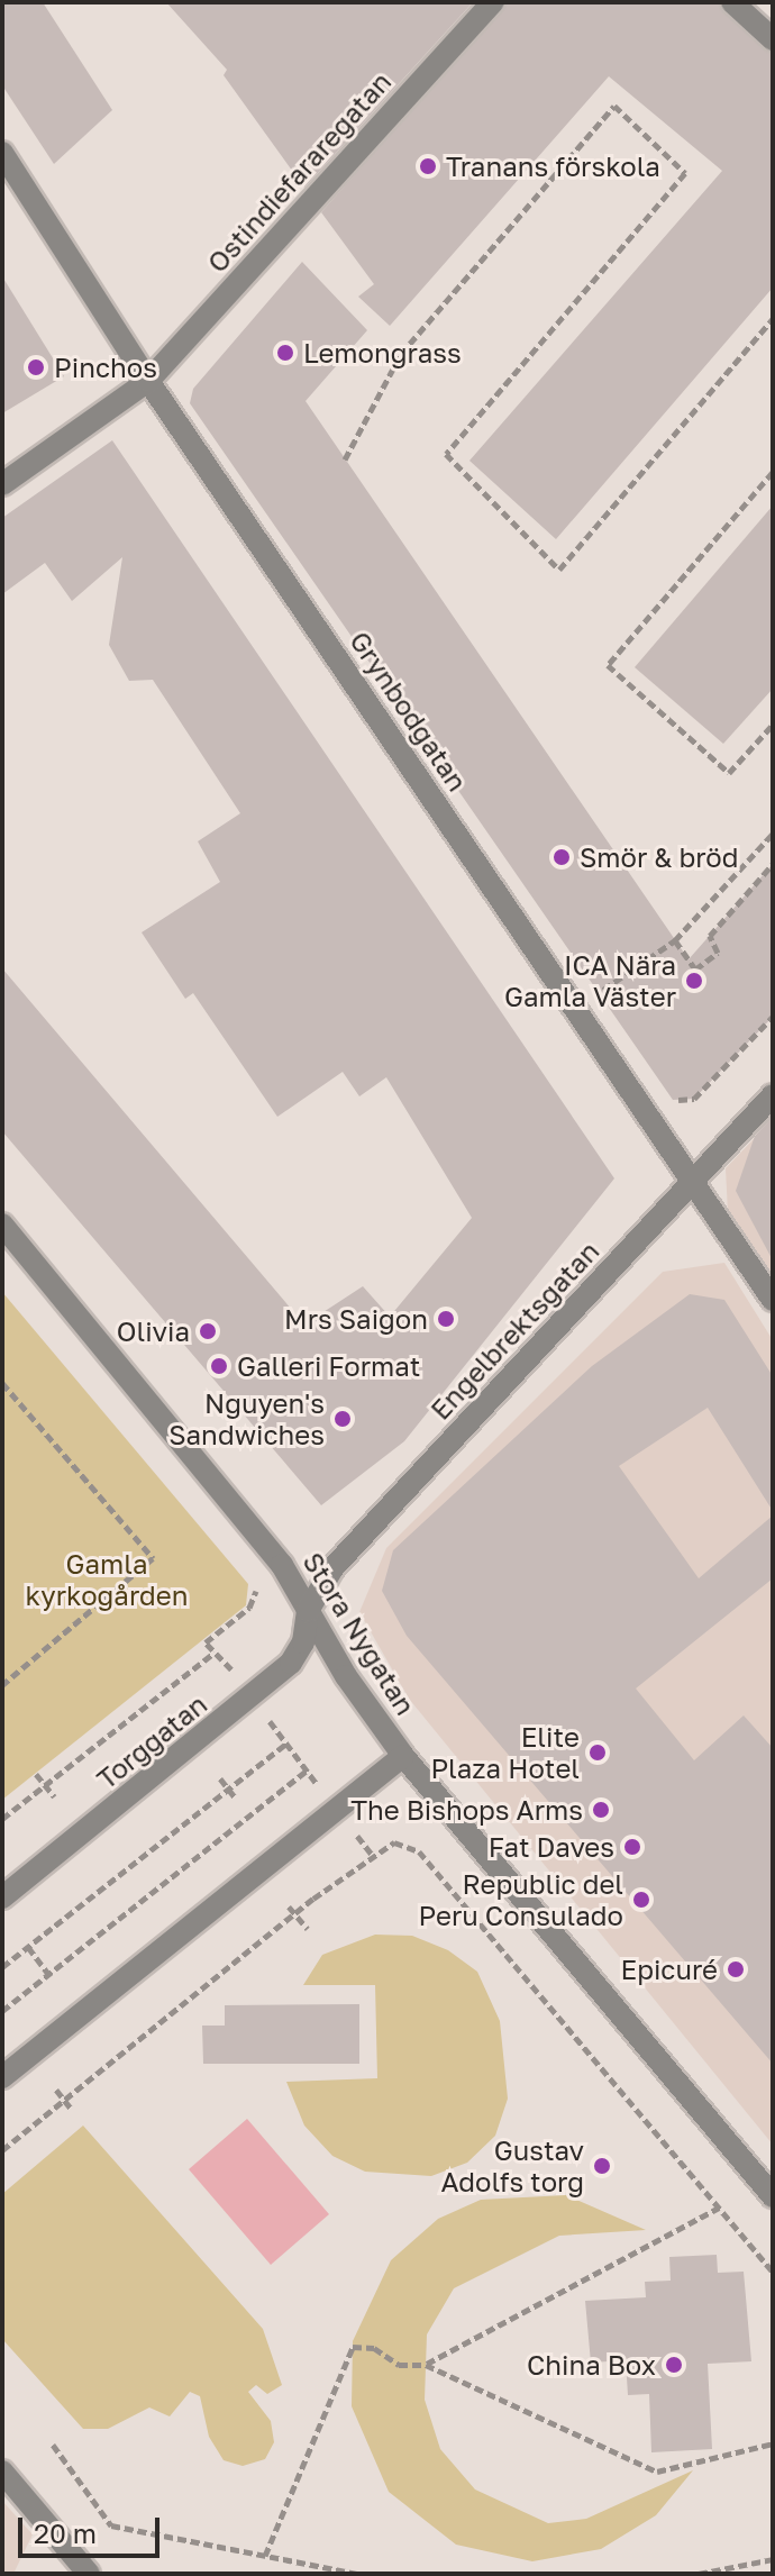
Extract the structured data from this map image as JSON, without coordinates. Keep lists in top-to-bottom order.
{
  "streets": {
    "street": [
      "Ostindiefararegatan",
      "Grynbodgatan",
      "Engelbrektsgatan",
      "Stora Nygatan",
      "Torggatan"
    ]
  },
  "crossings": [
    ["Ostindiefararegatan", "Grynbodgatan"],
    ["Grynbodgatan", "Engelbrektsgatan"],
    ["Engelbrektsgatan", "Stora Nygatan"],
    ["Engelbrektsgatan", "Torggatan"],
    ["Stora Nygatan", "Torggatan"]
  ],
  "parks": ["Gamla kyrkogården"],
  "places": [
    "Tranans förskola",
    "Lemongrass",
    "Pinchos",
    "Smör & bröd",
    "ICA Nära Gamla Väster",
    "Mrs Saigon",
    "Olivia",
    "Galleri Format",
    "Nguyen's Sandwiches",
    "Elite Plaza Hotel",
    "The Bishops Arms",
    "Fat Daves",
    "Republic del Peru Consulado",
    "Epicuré",
    "Gustav Adolfs torg",
    "China Box"
  ],
  "scale_bar": "20 m"
}
